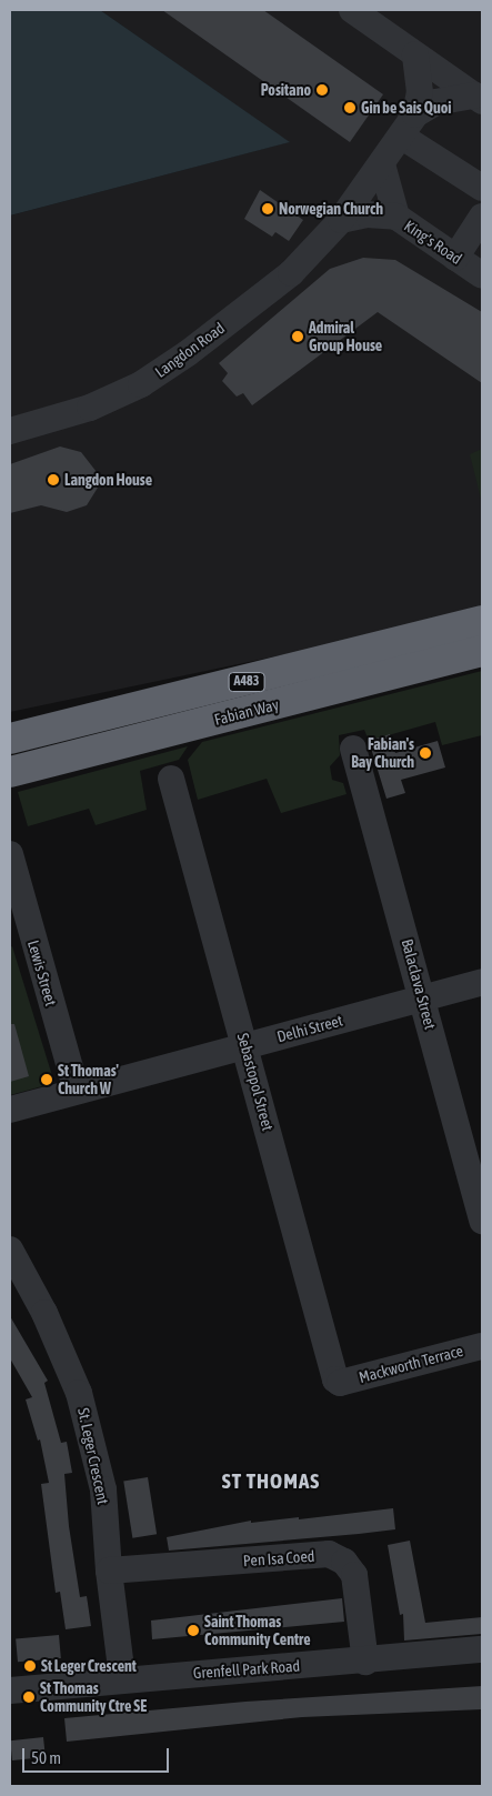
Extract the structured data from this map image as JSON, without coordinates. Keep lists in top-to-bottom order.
{
  "streets": {
    "highway": ["A483", "Fabian Way"],
    "street": [
      "King's Road",
      "Langdon Road",
      "Lewis Street",
      "Balaclava Street",
      "Delhi Street",
      "Sebastopol Street",
      "Mackworth Terrace",
      "St. Leger Crescent",
      "Pen Isa Coed",
      "Grenfell Park Road"
    ]
  },
  "crossings": [
    ["King's Road", "Langdon Road"],
    ["Lewis Street", "Delhi Street"],
    ["Balaclava Street", "Delhi Street"],
    ["Delhi Street", "Sebastopol Street"],
    ["Sebastopol Street", "Mackworth Terrace"],
    ["St. Leger Crescent", "Pen Isa Coed"],
    ["St. Leger Crescent", "Grenfell Park Road"],
    ["Pen Isa Coed", "Grenfell Park Road"]
  ],
  "districts": ["ST THOMAS"],
  "places": [
    "Positano",
    "Gin be Sais Quoi",
    "Norwegian Church",
    "Admiral Group House",
    "Langdon House",
    "Fabian's Bay Church",
    "St Thomas' Church W",
    "Saint Thomas Community Centre",
    "St Leger Crescent",
    "St Thomas Community Ctre SE"
  ],
  "scale_bar": "50 m"
}
